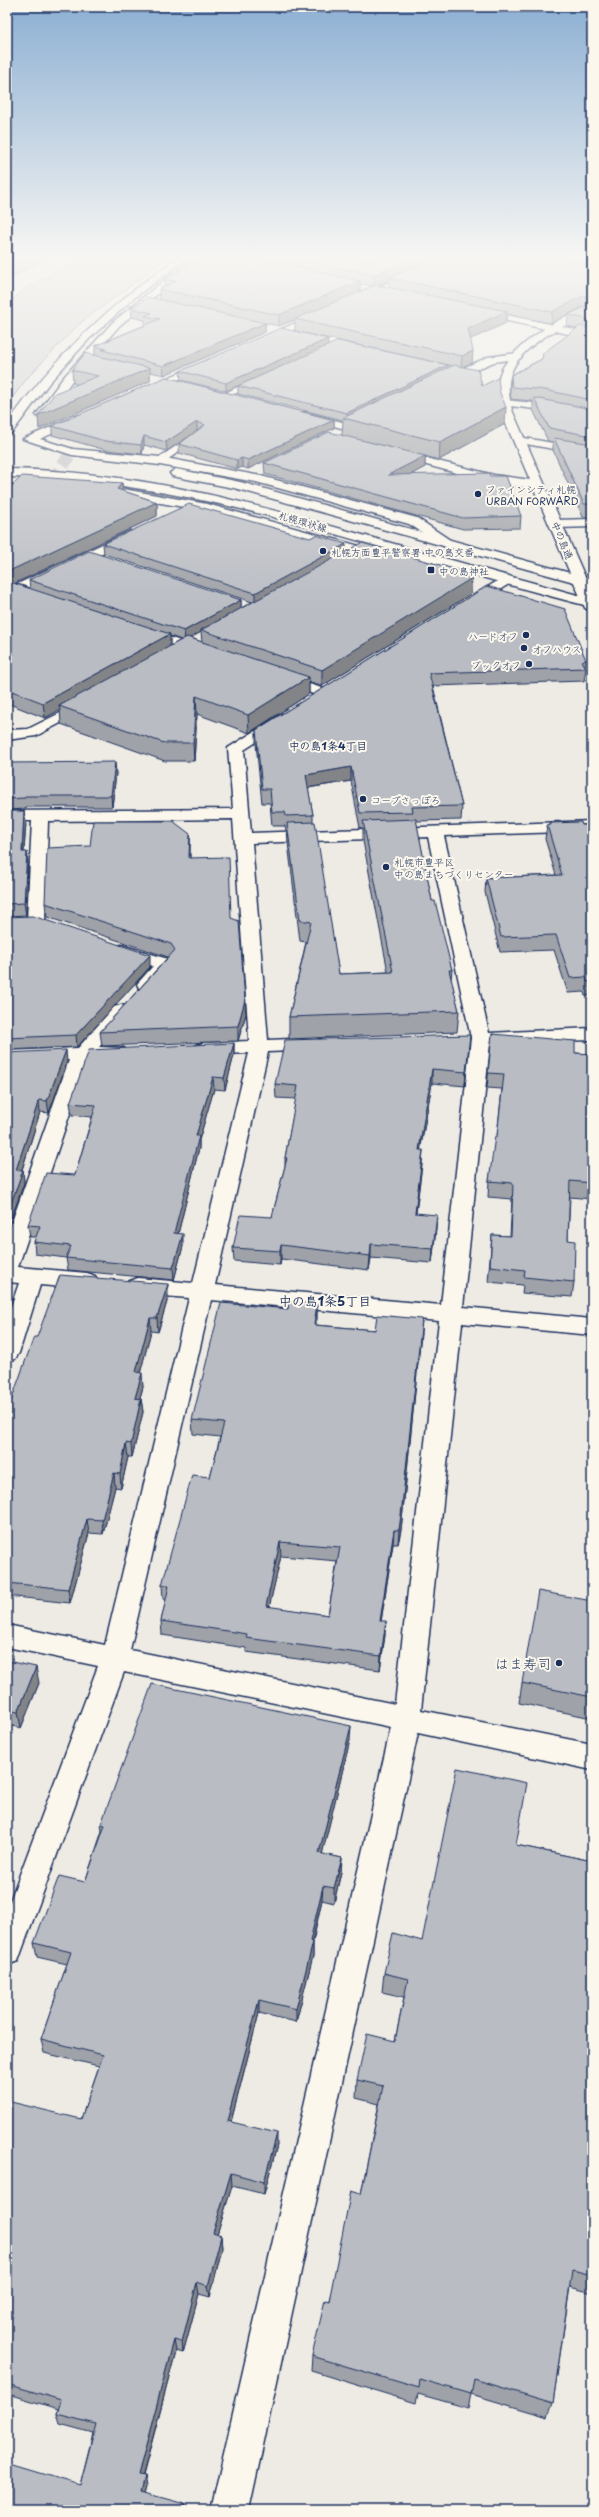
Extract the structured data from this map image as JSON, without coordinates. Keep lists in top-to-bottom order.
{
  "streets": {
    "street": ["札幌環状線", "中の島通"]
  },
  "crossings": [
    ["札幌環状線", "中の島通"]
  ],
  "districts": ["中の島1条4丁目", "中の島1条5丁目"],
  "places": {
    "other": [
      "ファインシティ札幌 URBAN FORWARD",
      "札幌方面豊平警察署 中の島交番",
      "ハードオフ",
      "オフハウス",
      "ブックオフ",
      "コープさっぽろ",
      "札幌市豊平区 中の島まちづくりセンター",
      "はま寿司"
    ],
    "transit": ["中の島神社"]
  }
}
